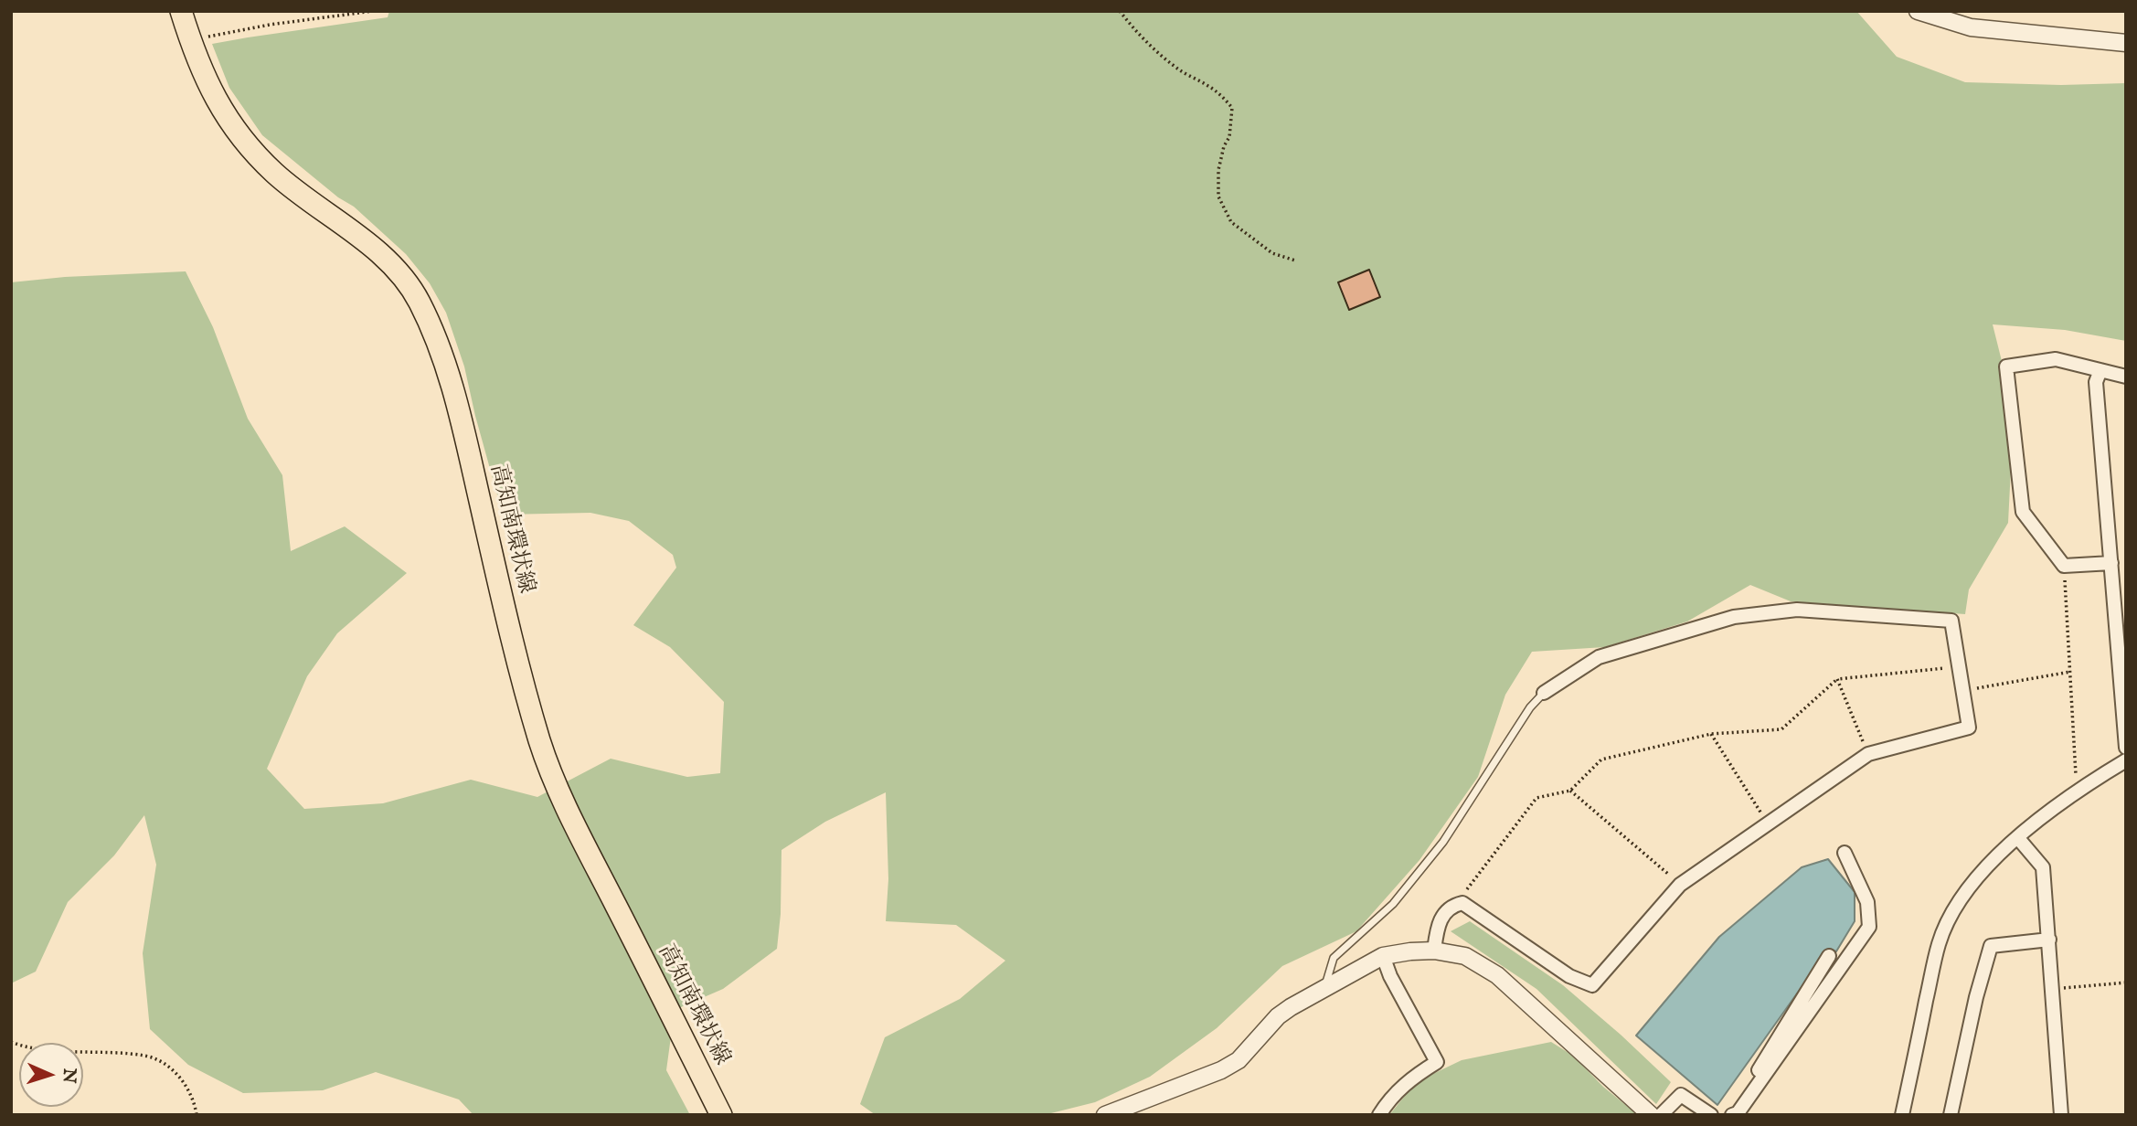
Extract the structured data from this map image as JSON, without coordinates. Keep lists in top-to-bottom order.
{
  "streets": {
    "main road": ["高知南環状線"]
  },
  "north": "right"
}
